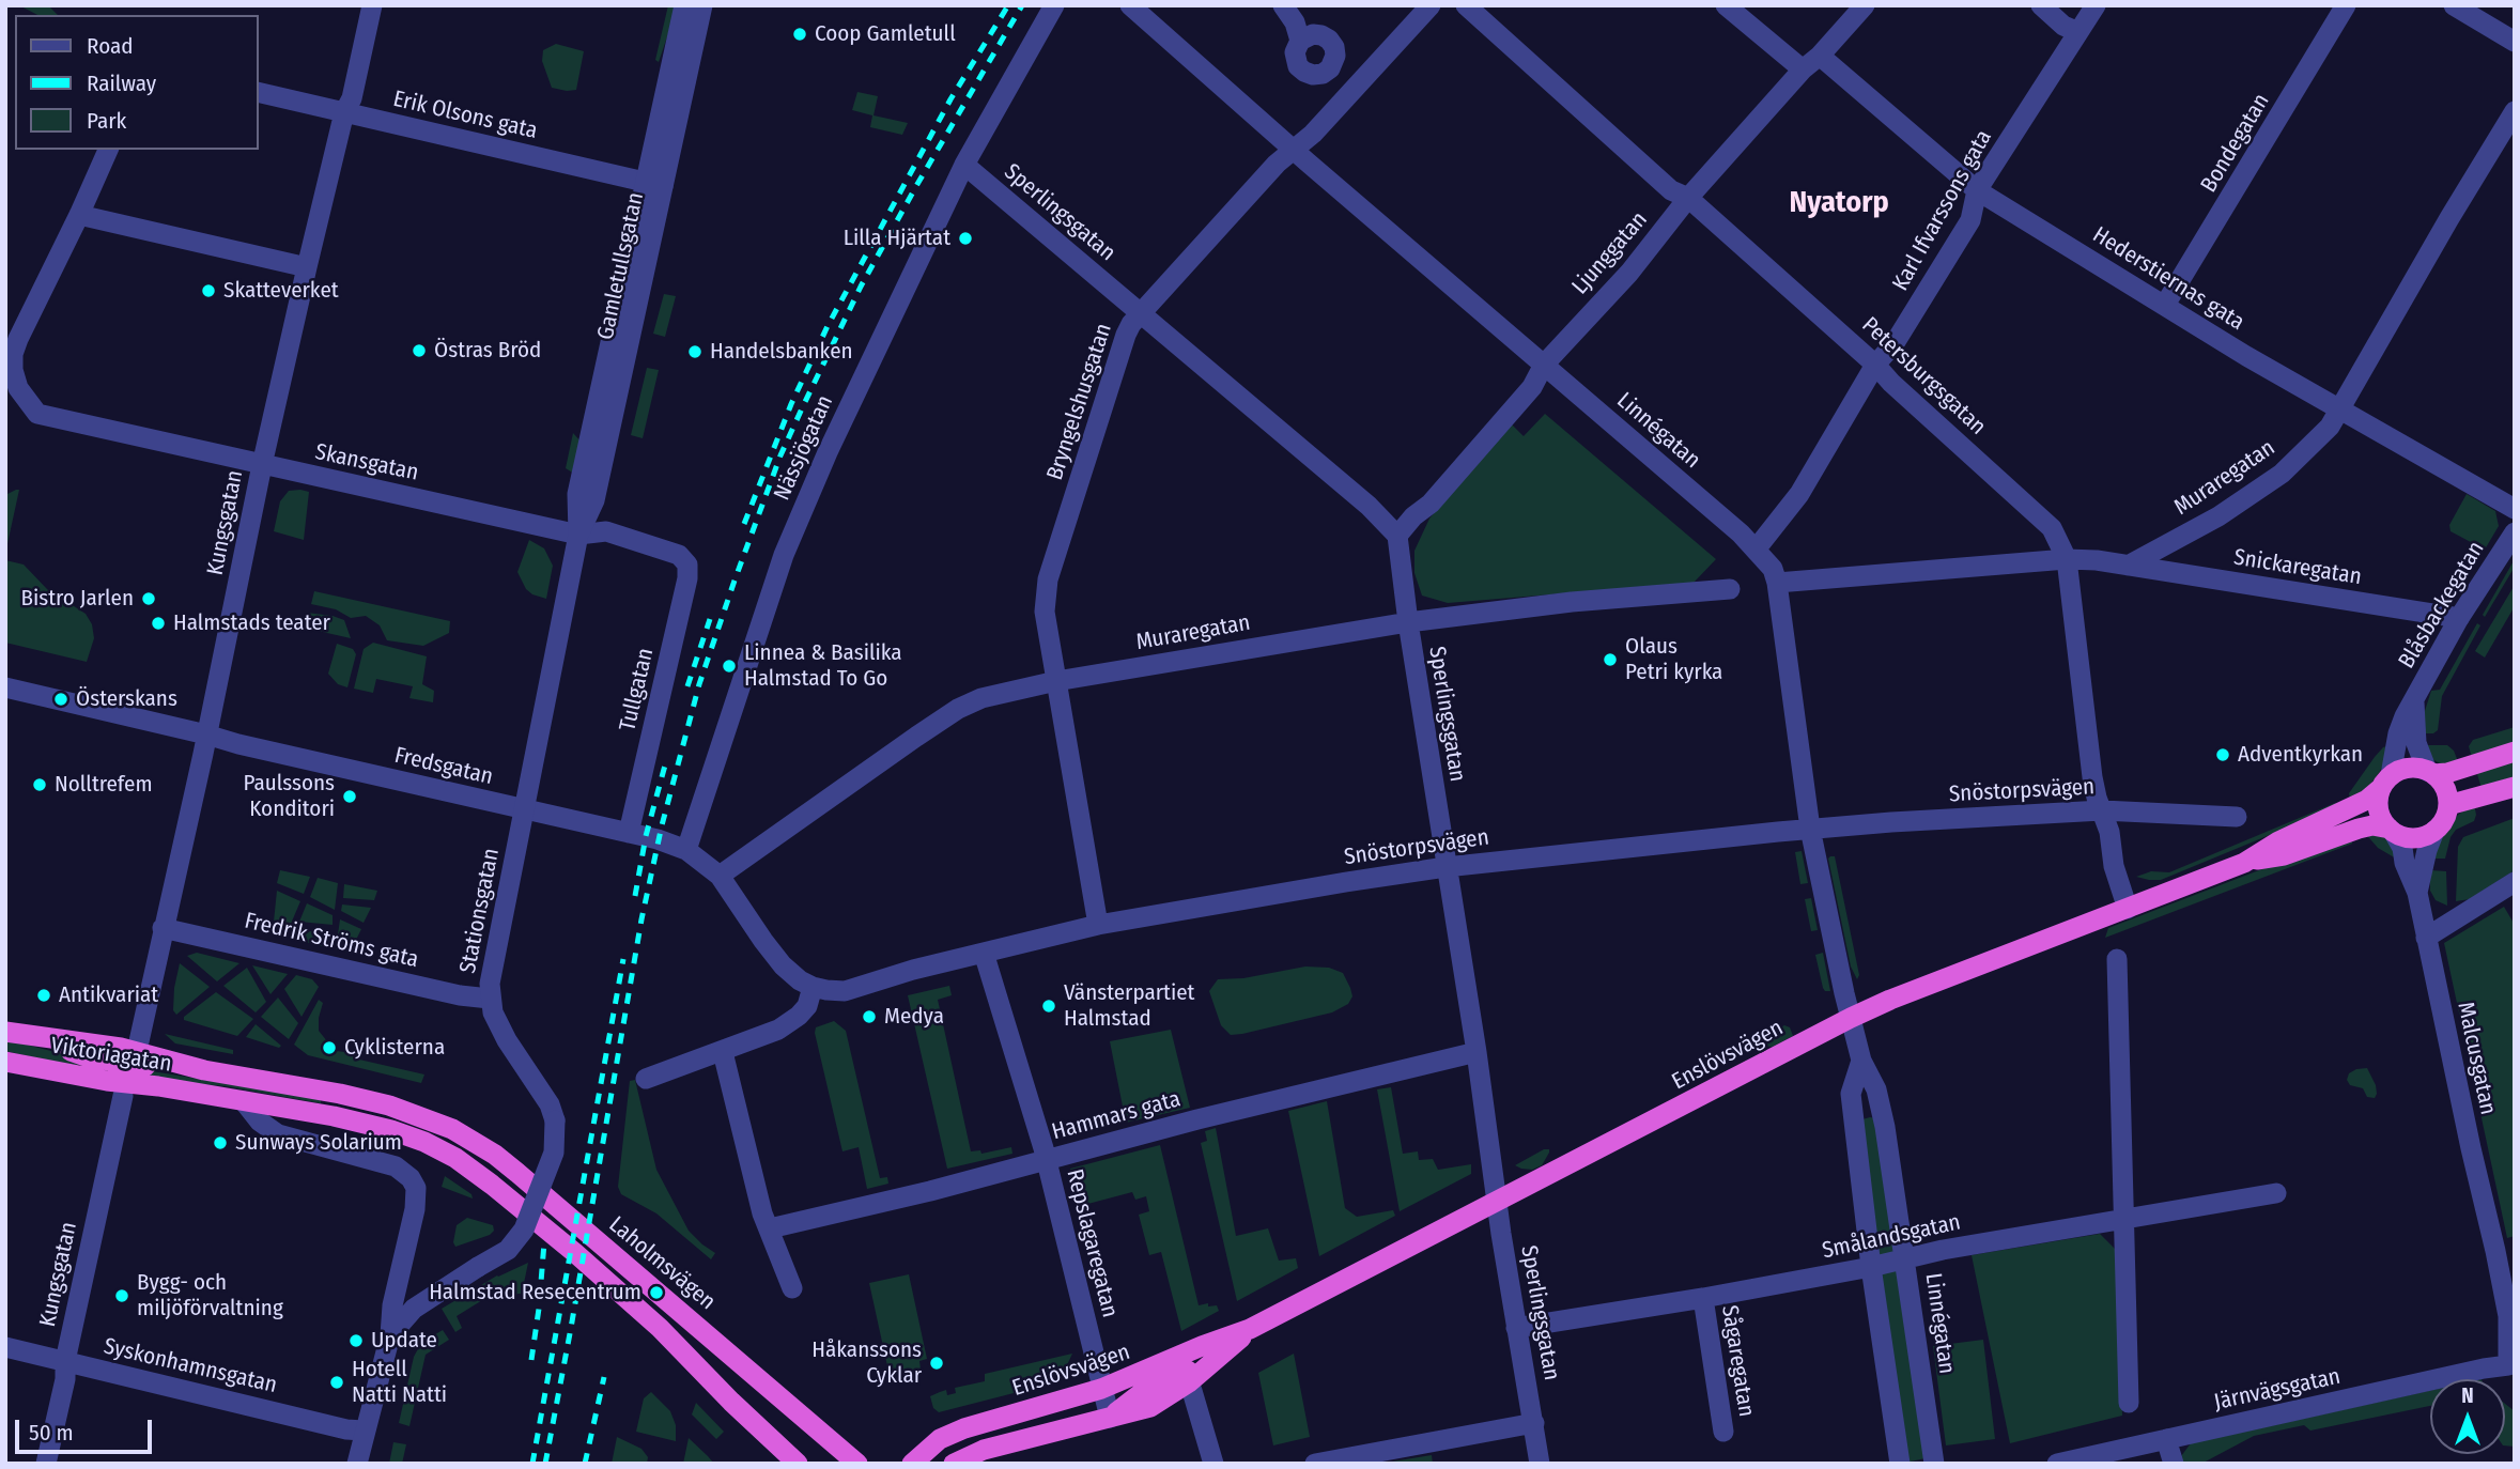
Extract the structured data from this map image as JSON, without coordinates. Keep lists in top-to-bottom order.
{
  "streets": {
    "highway": ["Viktoriagatan", "Enslövsvägen", "Laholmsvägen"],
    "street": [
      "Erik Olsons gata",
      "Bondegatan",
      "Karl Ifvarssons gata",
      "Sperlingsgatan",
      "Ljunggatan",
      "Gamletullsgatan",
      "Hederstiernas gata",
      "Petersburgsgatan",
      "Bryngelshusgatan",
      "Linnégatan",
      "Nässjögatan",
      "Skansgatan",
      "Muraregatan",
      "Kungsgatan",
      "Snickaregatan",
      "Blåsbackegatan",
      "Tullgatan",
      "Fredsgatan",
      "Snöstorpsvägen",
      "Stationsgatan",
      "Fredrik Ströms gata",
      "Malcusgatan",
      "Hammars gata",
      "Smålandsgatan",
      "Repslagaregatan",
      "Sågaregatan",
      "Syskonhamnsgatan",
      "Järnvägsgatan"
    ]
  },
  "crossings": [
    ["Erik Olsons gata", "Gamletullsgatan"],
    ["Erik Olsons gata", "Kungsgatan"],
    ["Bondegatan", "Hederstiernas gata"],
    ["Karl Ifvarssons gata", "Hederstiernas gata"],
    ["Karl Ifvarssons gata", "Petersburgsgatan"],
    ["Karl Ifvarssons gata", "Linnégatan"],
    ["Sperlingsgatan", "Ljunggatan"],
    ["Sperlingsgatan", "Bryngelshusgatan"],
    ["Sperlingsgatan", "Nässjögatan"],
    ["Sperlingsgatan", "Muraregatan"],
    ["Sperlingsgatan", "Snöstorpsvägen"],
    ["Sperlingsgatan", "Enslövsvägen"],
    ["Sperlingsgatan", "Hammars gata"],
    ["Sperlingsgatan", "Smålandsgatan"],
    ["Ljunggatan", "Hederstiernas gata"],
    ["Ljunggatan", "Petersburgsgatan"],
    ["Ljunggatan", "Linnégatan"],
    ["Gamletullsgatan", "Skansgatan"],
    ["Gamletullsgatan", "Fredsgatan"],
    ["Gamletullsgatan", "Stationsgatan"],
    ["Hederstiernas gata", "Muraregatan"],
    ["Petersburgsgatan", "Snöstorpsvägen"],
    ["Petersburgsgatan", "Enslövsvägen"],
    ["Bryngelshusgatan", "Linnégatan"],
    ["Bryngelshusgatan", "Muraregatan"],
    ["Bryngelshusgatan", "Snöstorpsvägen"],
    ["Linnégatan", "Snöstorpsvägen"],
    ["Linnégatan", "Enslövsvägen"],
    ["Linnégatan", "Smålandsgatan"],
    ["Nässjögatan", "Fredsgatan"],
    ["Skansgatan", "Kungsgatan"],
    ["Skansgatan", "Tullgatan"],
    ["Muraregatan", "Snickaregatan"],
    ["Muraregatan", "Fredsgatan"],
    ["Kungsgatan", "Fredsgatan"],
    ["Kungsgatan", "Fredrik Ströms gata"],
    ["Kungsgatan", "Viktoriagatan"],
    ["Kungsgatan", "Syskonhamnsgatan"],
    ["Snickaregatan", "Blåsbackegatan"],
    ["Blåsbackegatan", "Enslövsvägen"],
    ["Blåsbackegatan", "Malcusgatan"],
    ["Tullgatan", "Fredsgatan"],
    ["Fredsgatan", "Snöstorpsvägen"],
    ["Fredsgatan", "Stationsgatan"],
    ["Snöstorpsvägen", "Repslagaregatan"],
    ["Stationsgatan", "Fredrik Ströms gata"],
    ["Stationsgatan", "Viktoriagatan"],
    ["Stationsgatan", "Syskonhamnsgatan"],
    ["Viktoriagatan", "Laholmsvägen"],
    ["Enslövsvägen", "Malcusgatan"],
    ["Enslövsvägen", "Repslagaregatan"],
    ["Malcusgatan", "Järnvägsgatan"],
    ["Hammars gata", "Repslagaregatan"],
    ["Smålandsgatan", "Sågaregatan"]
  ],
  "districts": ["Nyatorp"],
  "places": [
    "Coop Gamletull",
    "Lilla Hjärtat",
    "Skatteverket",
    "Östras Bröd",
    "Handelsbanken",
    "Bistro Jarlen",
    "Halmstads teater",
    "Olaus Petri kyrka",
    "Linnea & Basilika Halmstad To Go",
    "Österskans",
    "Adventkyrkan",
    "Nolltrefem",
    "Paulssons Konditori",
    "Antikvariat",
    "Vänsterpartiet Halmstad",
    "Medya",
    "Cyklisterna",
    "Sunways Solarium",
    "Halmstad Resecentrum",
    "Bygg- och miljöförvaltning",
    "Update",
    "Håkanssons Cyklar",
    "Hotell Natti Natti"
  ],
  "legend": ["Road", "Railway", "Park"],
  "scale_bar": "50 m",
  "north": "top"
}
